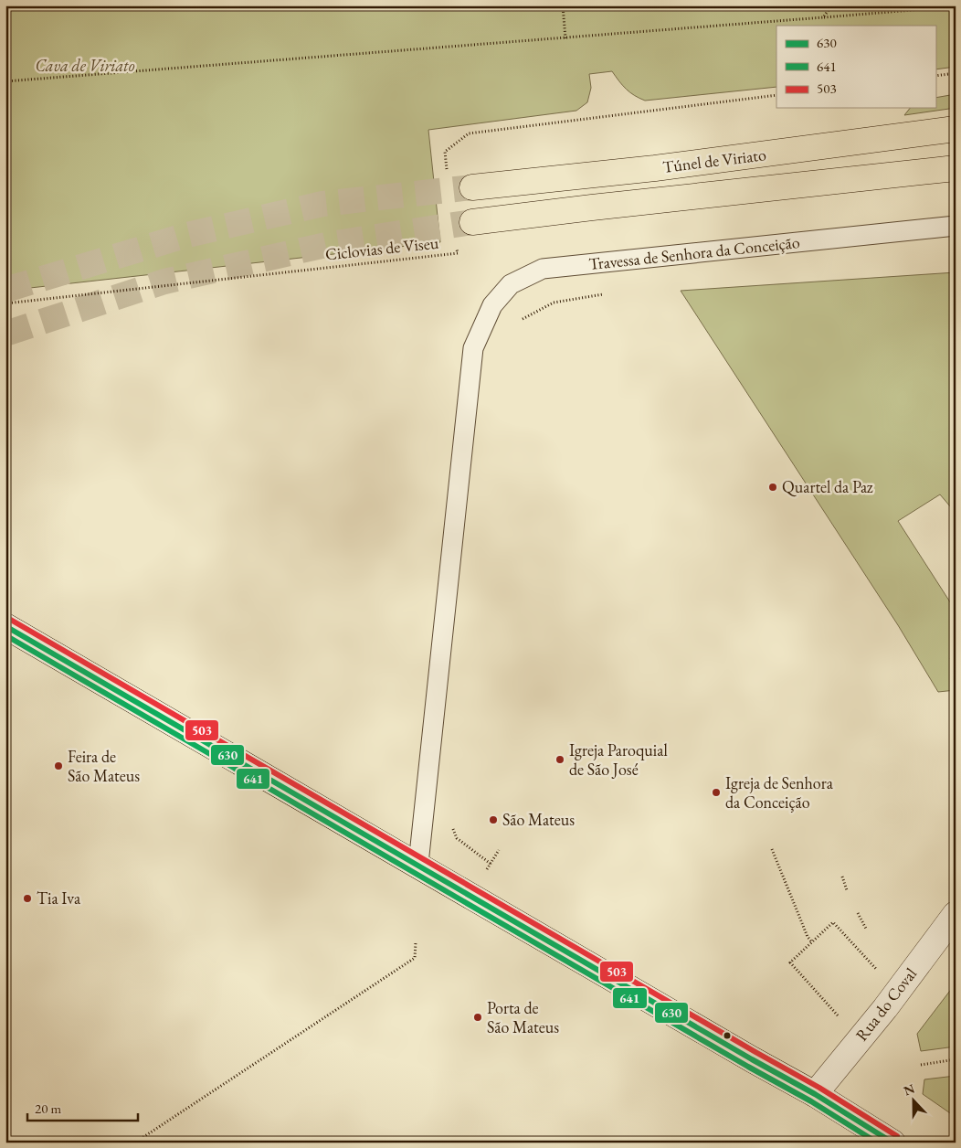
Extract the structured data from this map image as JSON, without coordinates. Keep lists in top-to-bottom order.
{
  "streets": {
    "main road": ["Túnel de Viriato", "Rua do Coval"],
    "lane": ["Travessa de Senhora da Conceição"],
    "path": ["Ciclovias de Viseu"]
  },
  "parks": ["Cava de Viriato"],
  "places": [
    "Quartel da Paz",
    "Igreja Paroquial de São José",
    "Feira de São Mateus",
    "Igreja de Senhora da Conceição",
    "São Mateus",
    "Tia Iva",
    "Porta de São Mateus"
  ],
  "lines": ["transit line 503", "transit line 630", "transit line 641"],
  "legend": ["630", "641", "503"],
  "scale_bar": "20 m",
  "north": "top"
}
